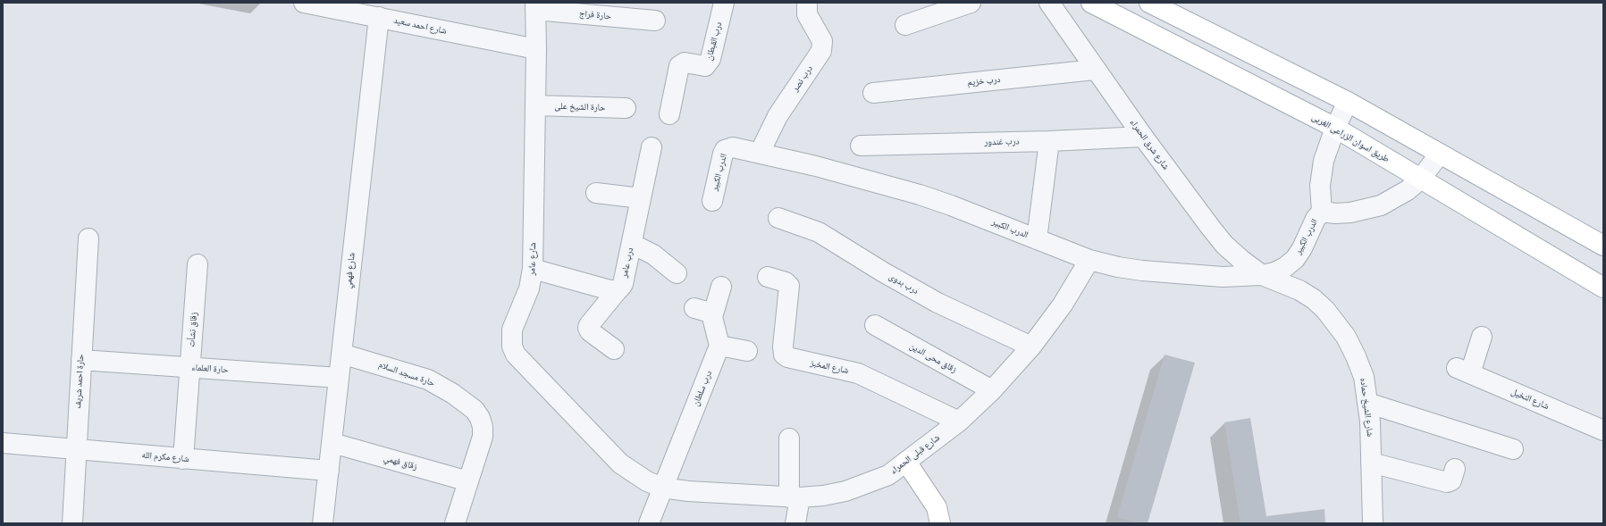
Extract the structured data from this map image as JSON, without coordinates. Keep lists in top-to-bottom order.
{
  "streets": {
    "main road": ["طريق اسوان الزراعى الغربى"],
    "street": [
      "حارة فراج",
      "شارع احمد سعيد",
      "درب القبطان",
      "درب نصر",
      "درب خزيم",
      "حارة الشيخ على",
      "درب غندور",
      "شارع شرق الحمراء",
      "الدرب الكبير",
      "شارع عامر",
      "درب عامر",
      "شارع فهمي",
      "درب بدوى",
      "زقاق نشأت",
      "زقاق محى الدين",
      "شارع المخبز",
      "حارة العلماء",
      "حارة مسجد السلام",
      "حارة احمد شريف",
      "درب سلطان",
      "شارع النخيل",
      "شارع الشيخ حماده",
      "شارع قبلى الحمراء",
      "شارع مكرم الله",
      "زقاق فهمي"
    ]
  },
  "crossings": [
    ["حارة فراج", "شارع عامر"],
    ["شارع احمد سعيد", "شارع عامر"],
    ["شارع احمد سعيد", "شارع فهمي"],
    ["درب نصر", "الدرب الكبير"],
    ["درب خزيم", "شارع شرق الحمراء"],
    ["حارة الشيخ على", "شارع عامر"],
    ["درب غندور", "شارع شرق الحمراء"],
    ["شارع شرق الحمراء", "الدرب الكبير"],
    ["شارع شرق الحمراء", "شارع الشيخ حماده"],
    ["الدرب الكبير", "شارع الشيخ حماده"],
    ["الدرب الكبير", "شارع قبلى الحمراء"],
    ["شارع عامر", "درب سلطان"],
    ["شارع عامر", "شارع قبلى الحمراء"],
    ["شارع فهمي", "حارة العلماء"],
    ["شارع فهمي", "حارة مسجد السلام"],
    ["شارع فهمي", "شارع مكرم الله"],
    ["شارع فهمي", "زقاق فهمي"],
    ["درب بدوى", "شارع قبلى الحمراء"],
    ["زقاق نشأت", "حارة العلماء"],
    ["زقاق نشأت", "شارع مكرم الله"],
    ["زقاق محى الدين", "شارع قبلى الحمراء"],
    ["شارع المخبز", "شارع قبلى الحمراء"],
    ["حارة العلماء", "حارة احمد شريف"],
    ["حارة مسجد السلام", "زقاق فهمي"],
    ["حارة احمد شريف", "شارع مكرم الله"],
    ["درب سلطان", "شارع قبلى الحمراء"]
  ]
}
